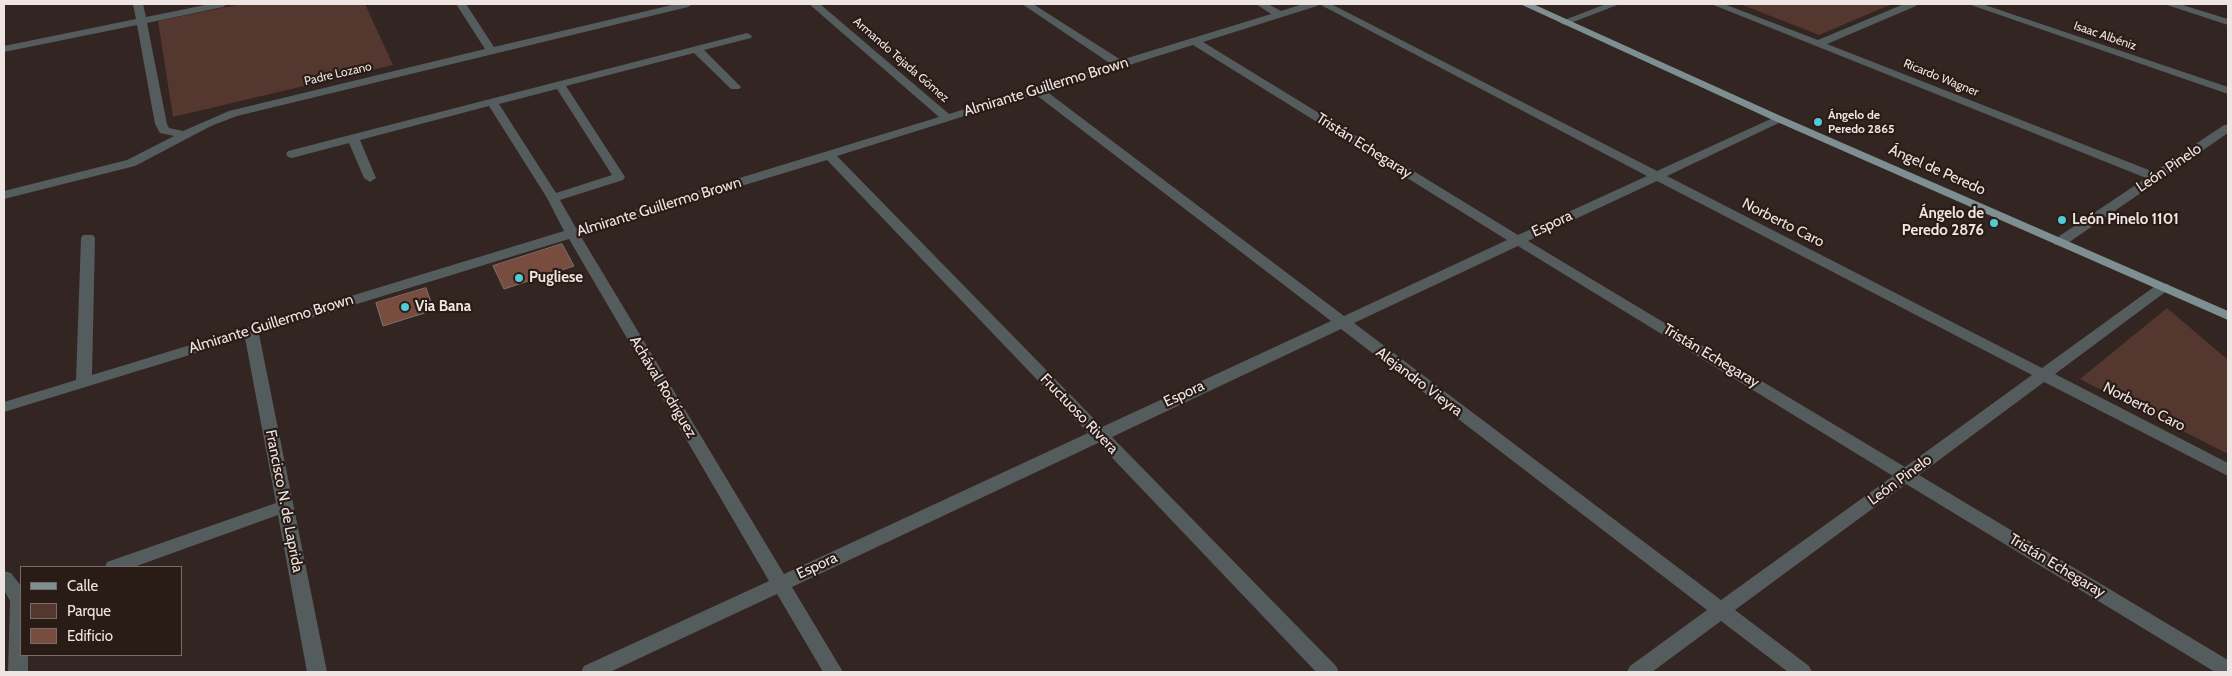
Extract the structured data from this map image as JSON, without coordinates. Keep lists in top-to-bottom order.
{
  "streets": {
    "main road": ["Ángel de Peredo"],
    "street": [
      "Isaac Albéniz",
      "Armando Tejada Gómez",
      "Padre Lozano",
      "Ricardo Wagner",
      "Almirante Guillermo Brown",
      "Tristán Echegaray",
      "León Pinelo",
      "Norberto Caro",
      "Espora",
      "Alejandro Vieyra",
      "Achával Rodríguez",
      "Fructuoso Rivera",
      "Francisco N. de Laprida"
    ]
  },
  "crossings": [
    ["Armando Tejada Gómez", "Almirante Guillermo Brown"],
    ["Ricardo Wagner", "León Pinelo"],
    ["Almirante Guillermo Brown", "Tristán Echegaray"],
    ["Almirante Guillermo Brown", "Alejandro Vieyra"],
    ["Almirante Guillermo Brown", "Achával Rodríguez"],
    ["Almirante Guillermo Brown", "Fructuoso Rivera"],
    ["Almirante Guillermo Brown", "Francisco N. de Laprida"],
    ["Tristán Echegaray", "León Pinelo"],
    ["Tristán Echegaray", "Espora"],
    ["León Pinelo", "Ángel de Peredo"],
    ["León Pinelo", "Norberto Caro"],
    ["León Pinelo", "Alejandro Vieyra"],
    ["Ángel de Peredo", "Espora"],
    ["Norberto Caro", "Espora"],
    ["Espora", "Alejandro Vieyra"],
    ["Espora", "Achával Rodríguez"],
    ["Espora", "Fructuoso Rivera"]
  ],
  "places": [
    "Ángelo de Peredo 2865",
    "León Pinelo 1101",
    "Ángelo de Peredo 2876",
    "Pugliese",
    "Via Bana"
  ],
  "legend": ["Calle", "Parque", "Edificio"]
}
